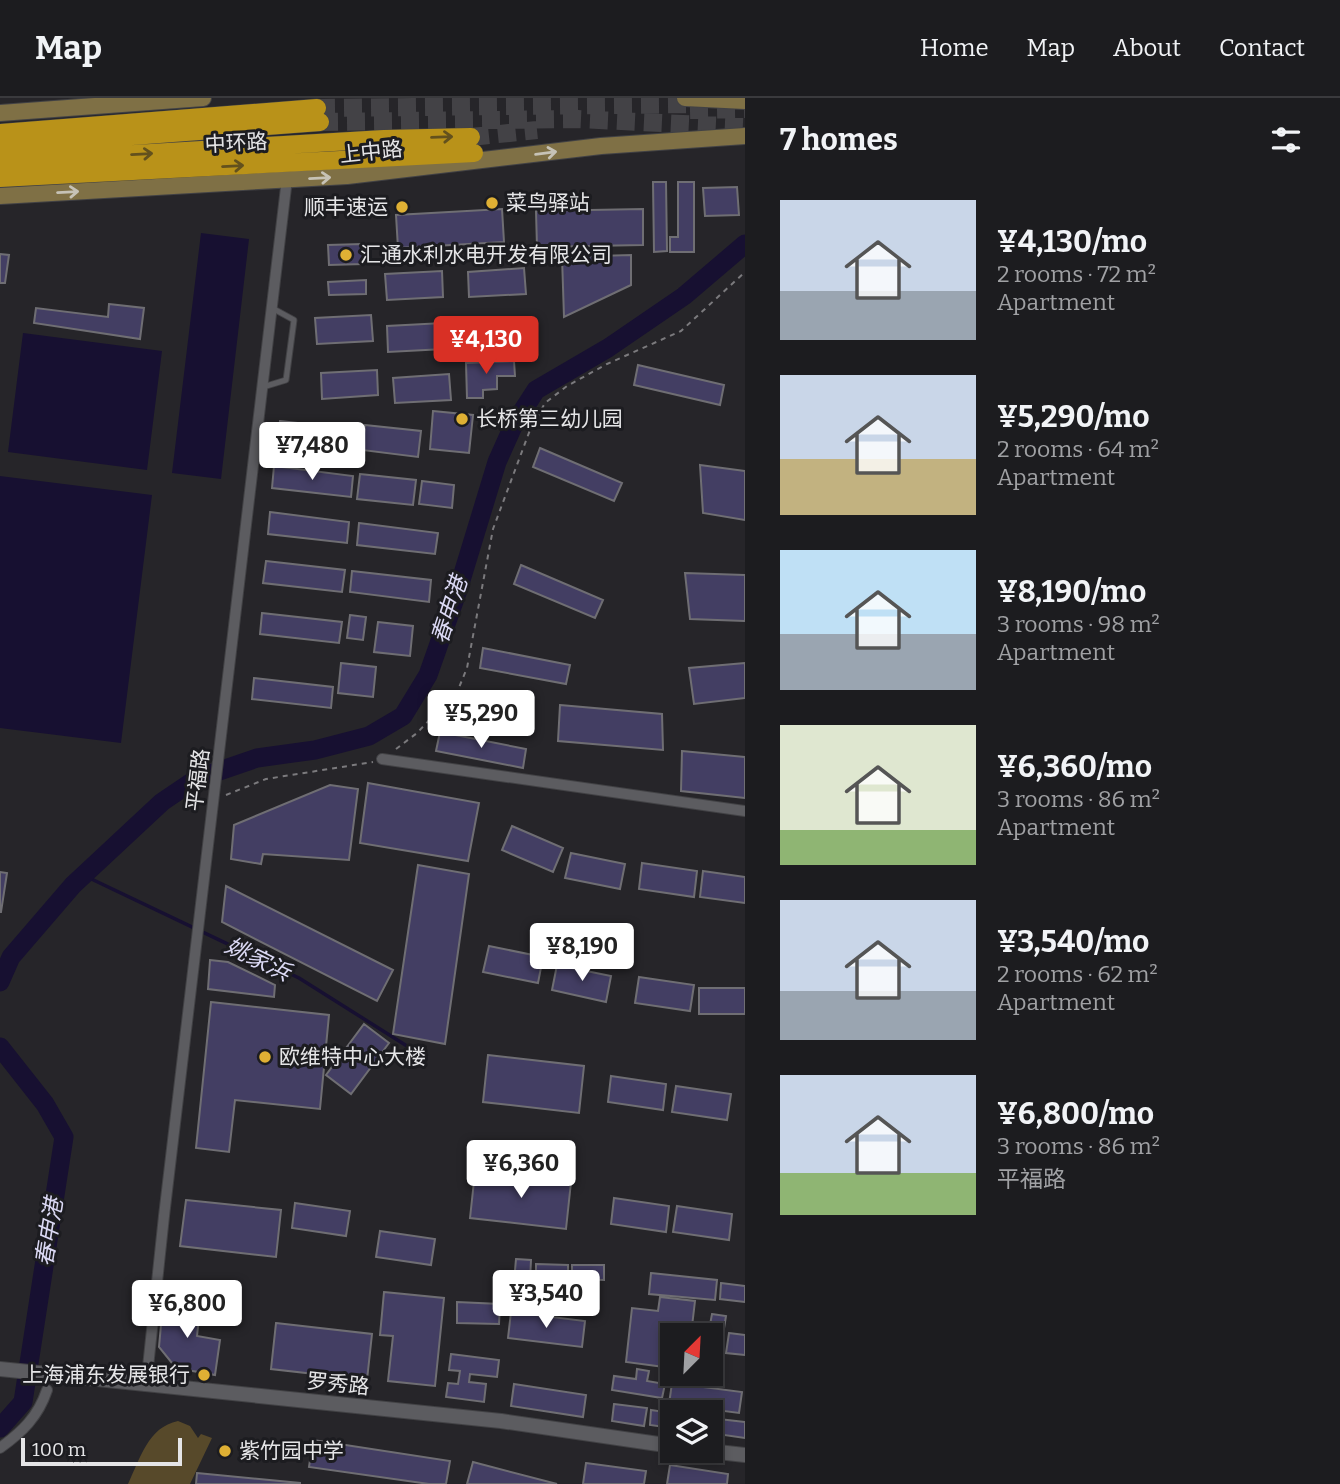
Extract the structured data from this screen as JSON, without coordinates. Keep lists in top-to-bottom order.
{
  "streets": {
    "highway": ["中环路"],
    "main road": ["上中路"],
    "street": ["平福路", "罗秀路"]
  },
  "crossings": [
    ["上中路", "平福路"],
    ["平福路", "罗秀路"]
  ],
  "water": ["春申港", "姚家浜"],
  "places": [
    "菜鸟驿站",
    "顺丰速运",
    "汇通水利水电开发有限公司",
    "长桥第三幼儿园",
    "欧维特中心大楼",
    "上海浦东发展银行",
    "紫竹园中学"
  ],
  "scale_bar": "100 m",
  "north": "top right",
  "page": {
    "header": "Map",
    "nav": [
      "Home",
      "Map",
      "About",
      "Contact"
    ],
    "heading": "7 homes",
    "list": [
      {
        "name": "¥4,130/mo",
        "note": "2 rooms · 72 m² · Apartment"
      },
      {
        "name": "¥5,290/mo",
        "note": "2 rooms · 64 m² · Apartment"
      },
      {
        "name": "¥8,190/mo",
        "note": "3 rooms · 98 m² · Apartment"
      },
      {
        "name": "¥6,360/mo",
        "note": "3 rooms · 86 m² · Apartment"
      },
      {
        "name": "¥3,540/mo",
        "note": "2 rooms · 62 m² · Apartment"
      },
      {
        "name": "¥6,800/mo",
        "note": "3 rooms · 86 m² · 平福路"
      }
    ],
    "price": [
      "¥4,130",
      "¥7,480",
      "¥5,290",
      "¥8,190",
      "¥6,360",
      "¥3,540",
      "¥6,800"
    ],
    "scale": "100 m"
  }
}
